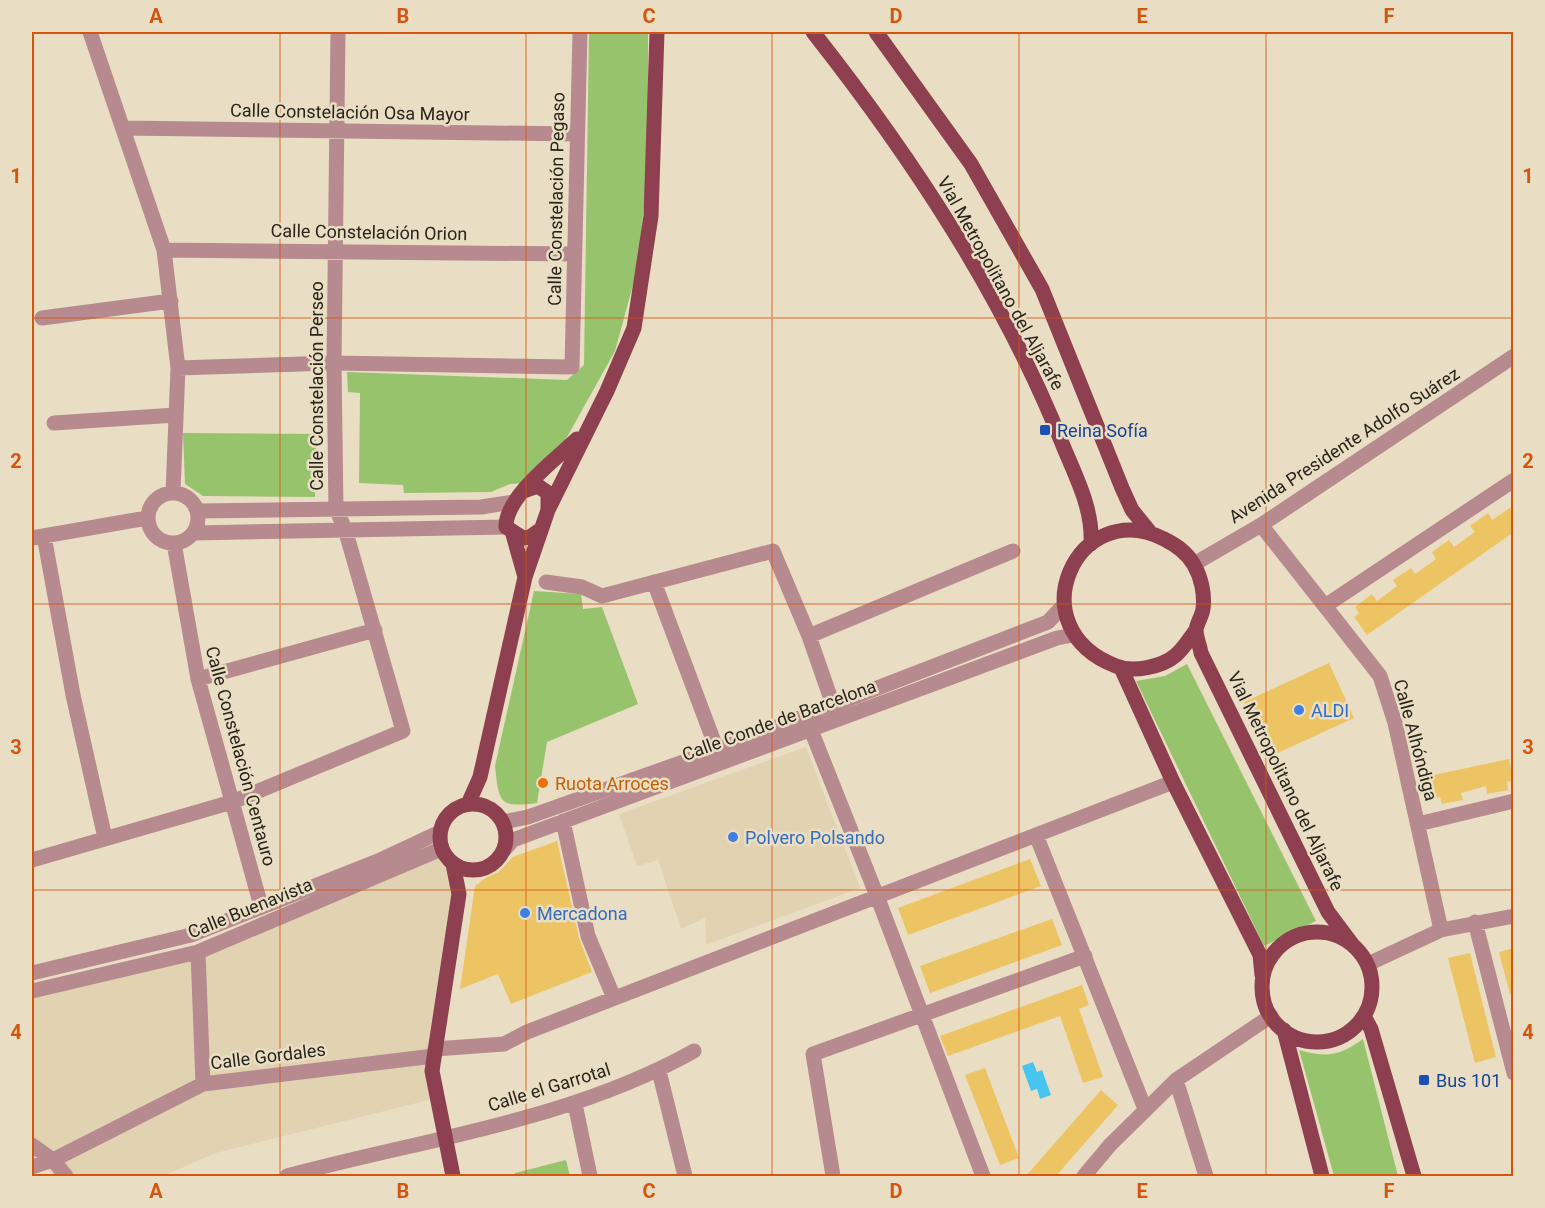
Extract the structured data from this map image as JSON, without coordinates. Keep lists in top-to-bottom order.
{
  "streets": {
    "main road": ["Vial Metropolitano del Aljarafe"],
    "street": [
      "Calle Constelación Osa Mayor",
      "Calle Constelación Pegaso",
      "Calle Constelación Orion",
      "Calle Constelación Perseo",
      "Avenida Presidente Adolfo Suárez",
      "Calle Conde de Barcelona",
      "Calle Alhóndiga",
      "Calle Constelación Centauro",
      "Calle Buenavista",
      "Calle Gordales",
      "Calle el Garrotal"
    ]
  },
  "crossings": [
    ["Calle Constelación Osa Mayor", "Calle Constelación Pegaso"],
    ["Calle Constelación Osa Mayor", "Calle Constelación Perseo"],
    ["Calle Constelación Pegaso", "Calle Constelación Orion"],
    ["Calle Constelación Pegaso", "Calle Constelación Perseo"],
    ["Calle Constelación Orion", "Calle Constelación Perseo"],
    ["Vial Metropolitano del Aljarafe", "Avenida Presidente Adolfo Suárez"],
    ["Vial Metropolitano del Aljarafe", "Calle Conde de Barcelona"],
    ["Calle Constelación Perseo", "Calle Constelación Centauro"],
    ["Avenida Presidente Adolfo Suárez", "Calle Conde de Barcelona"],
    ["Avenida Presidente Adolfo Suárez", "Calle Alhóndiga"],
    ["Calle Conde de Barcelona", "Calle Buenavista"],
    ["Calle Constelación Centauro", "Calle Buenavista"]
  ],
  "places": {
    "transit": ["Reina Sofía", "Bus 101"],
    "other": [
      "ALDI",
      "Ruota Arroces",
      "Polvero Polsando",
      "Mercadona"
    ]
  },
  "grid": {
    "columns": [
      "A",
      "B",
      "C",
      "D",
      "E",
      "F"
    ],
    "rows": [
      "1",
      "2",
      "3",
      "4"
    ]
  }
}
